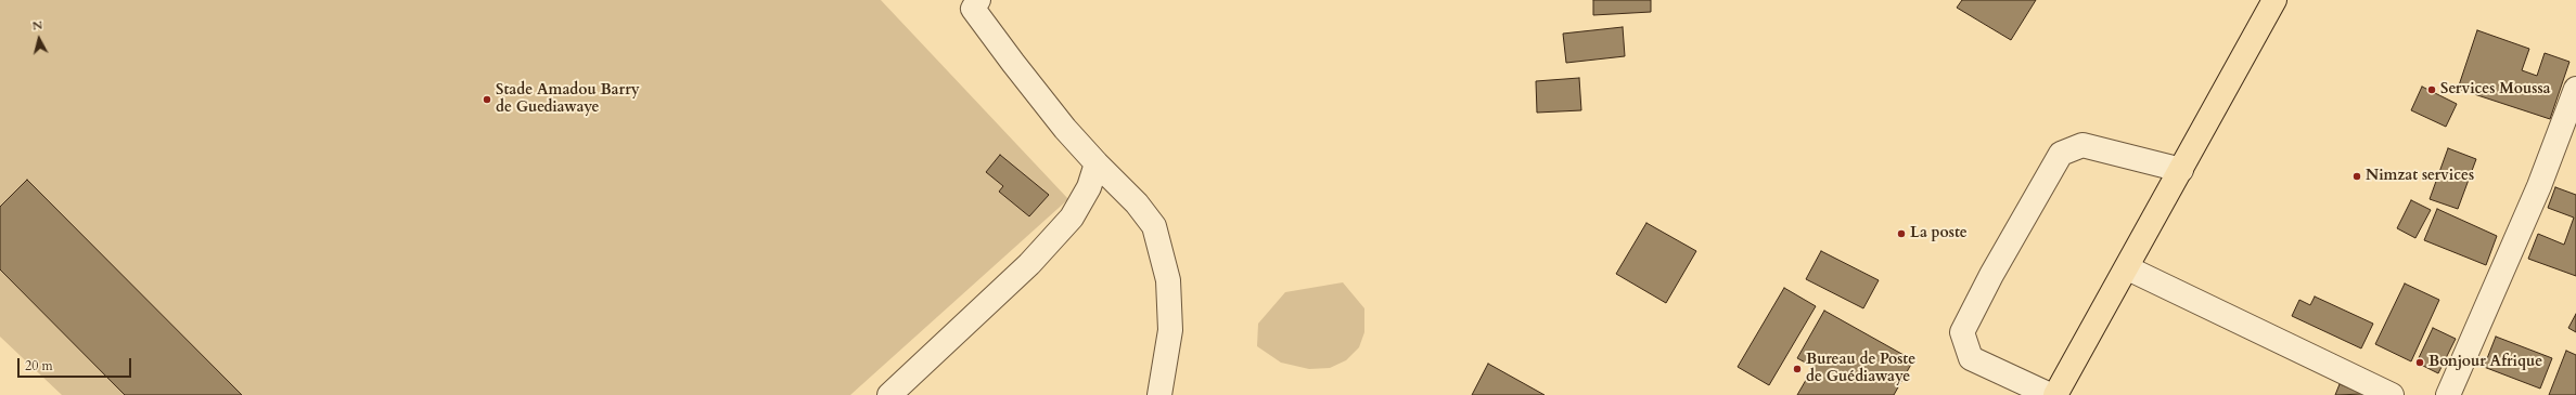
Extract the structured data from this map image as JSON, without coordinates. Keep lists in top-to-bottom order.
{
  "places": [
    "Services Moussa",
    "Stade Amadou Barry de Guediawaye",
    "Nimzat services",
    "La poste",
    "Bonjour Afrique",
    "Bureau de Poste de Guédiawaye"
  ],
  "scale_bar": "20 m",
  "north": "top"
}
